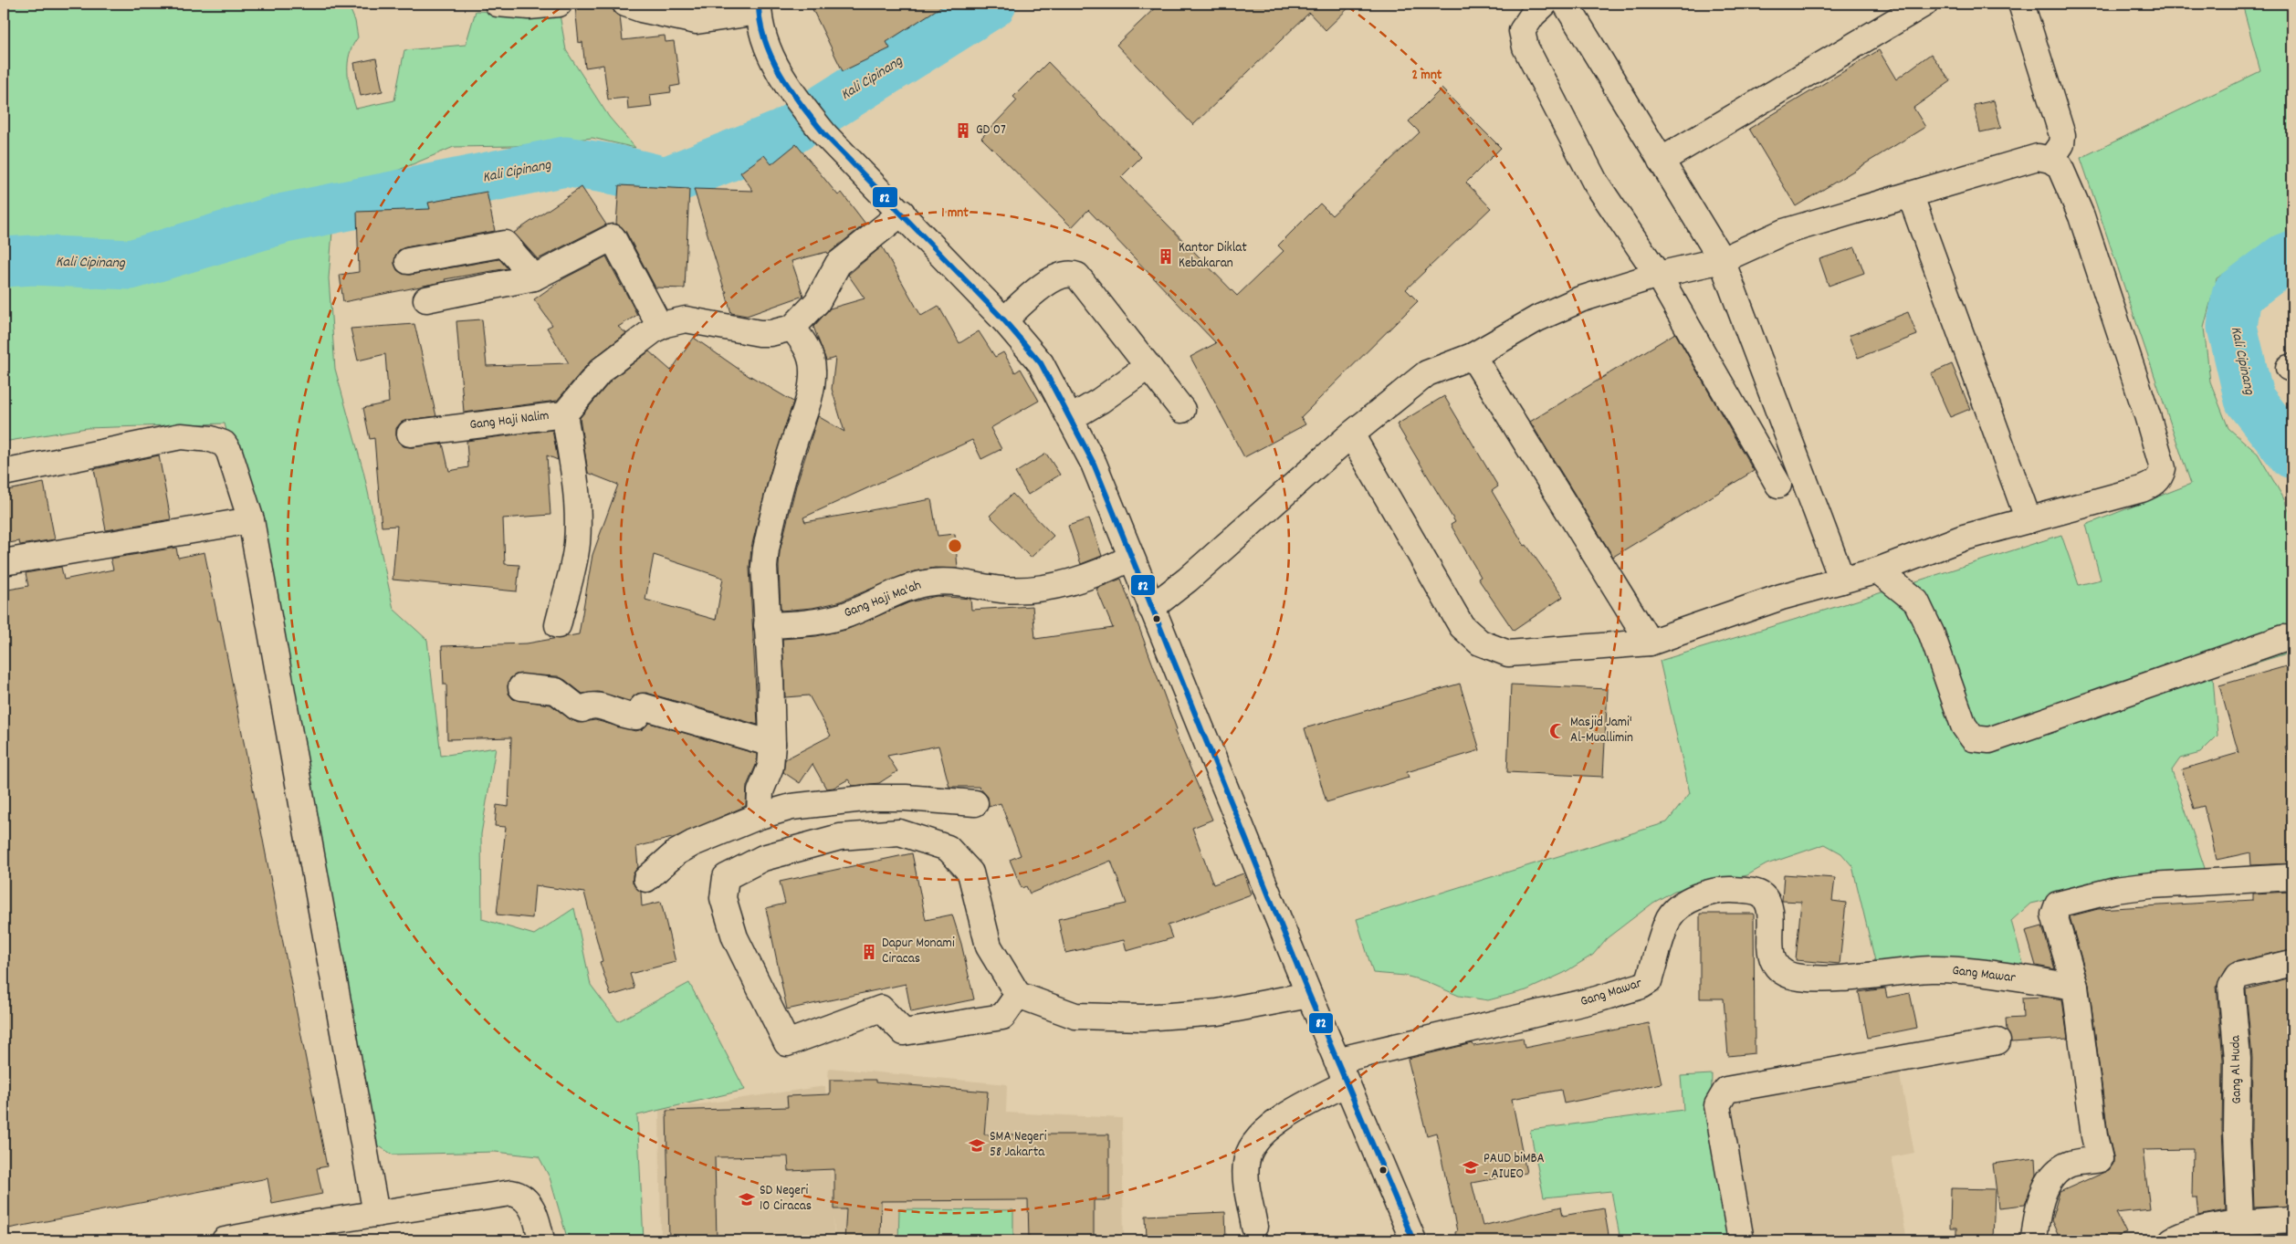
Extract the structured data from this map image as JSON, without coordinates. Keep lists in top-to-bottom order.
{
  "streets": {
    "street": [
      "Gang Haji Nalim",
      "Gang Haji Ma'ah",
      "Gang Mawar",
      "Gang Al Huda"
    ]
  },
  "water": ["Kali Cipinang"],
  "places": {
    "building": ["GD 07", "Kantor Diklat Kebakaran", "Dapur Monami Ciracas"],
    "mosque": ["Masjid Jami' Al-Muallimin"],
    "school or university": ["SMA Negeri 58 Jakarta", "PAUD biMBA - AIUEO", "SD Negeri 10 Ciracas"]
  },
  "lines": ["transit line 82"],
  "rings": ["2 mnt", "1 mnt"]
}
